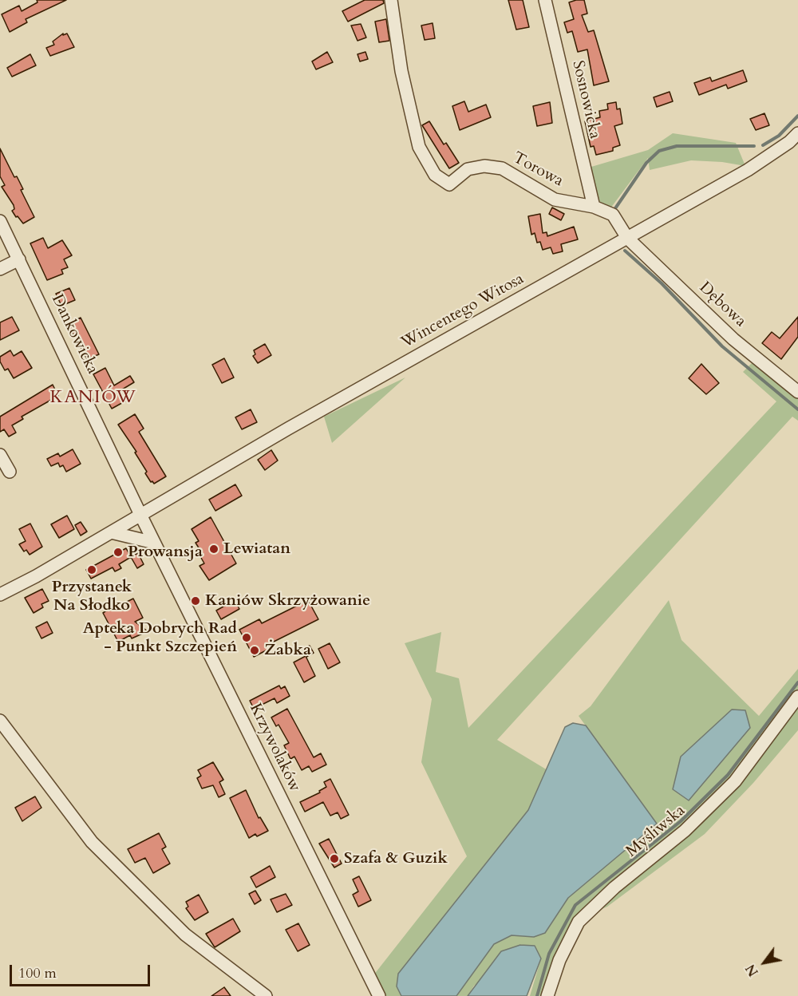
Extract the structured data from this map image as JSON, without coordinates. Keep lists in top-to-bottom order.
{
  "streets": {
    "street": [
      "Sosnowicka",
      "Torowa",
      "Dębowa",
      "Wincentego Witosa",
      "Dankowicka",
      "Krzywolaków",
      "Myśliwska"
    ]
  },
  "crossings": [
    ["Sosnowicka", "Torowa"],
    ["Torowa", "Dębowa"],
    ["Torowa", "Wincentego Witosa"],
    ["Dębowa", "Wincentego Witosa"],
    ["Wincentego Witosa", "Dankowicka"],
    ["Wincentego Witosa", "Krzywolaków"],
    ["Dankowicka", "Krzywolaków"]
  ],
  "districts": ["KANIÓW"],
  "places": [
    "Lewiatan",
    "Prowansja",
    "Przystanek Na Słodko",
    "Kaniów Skrzyżowanie",
    "Apteka Dobrych Rad - Punkt Szczepień",
    "Żabka",
    "Szafa & Guzik"
  ],
  "scale_bar": "100 m",
  "north": "bottom left"
}
